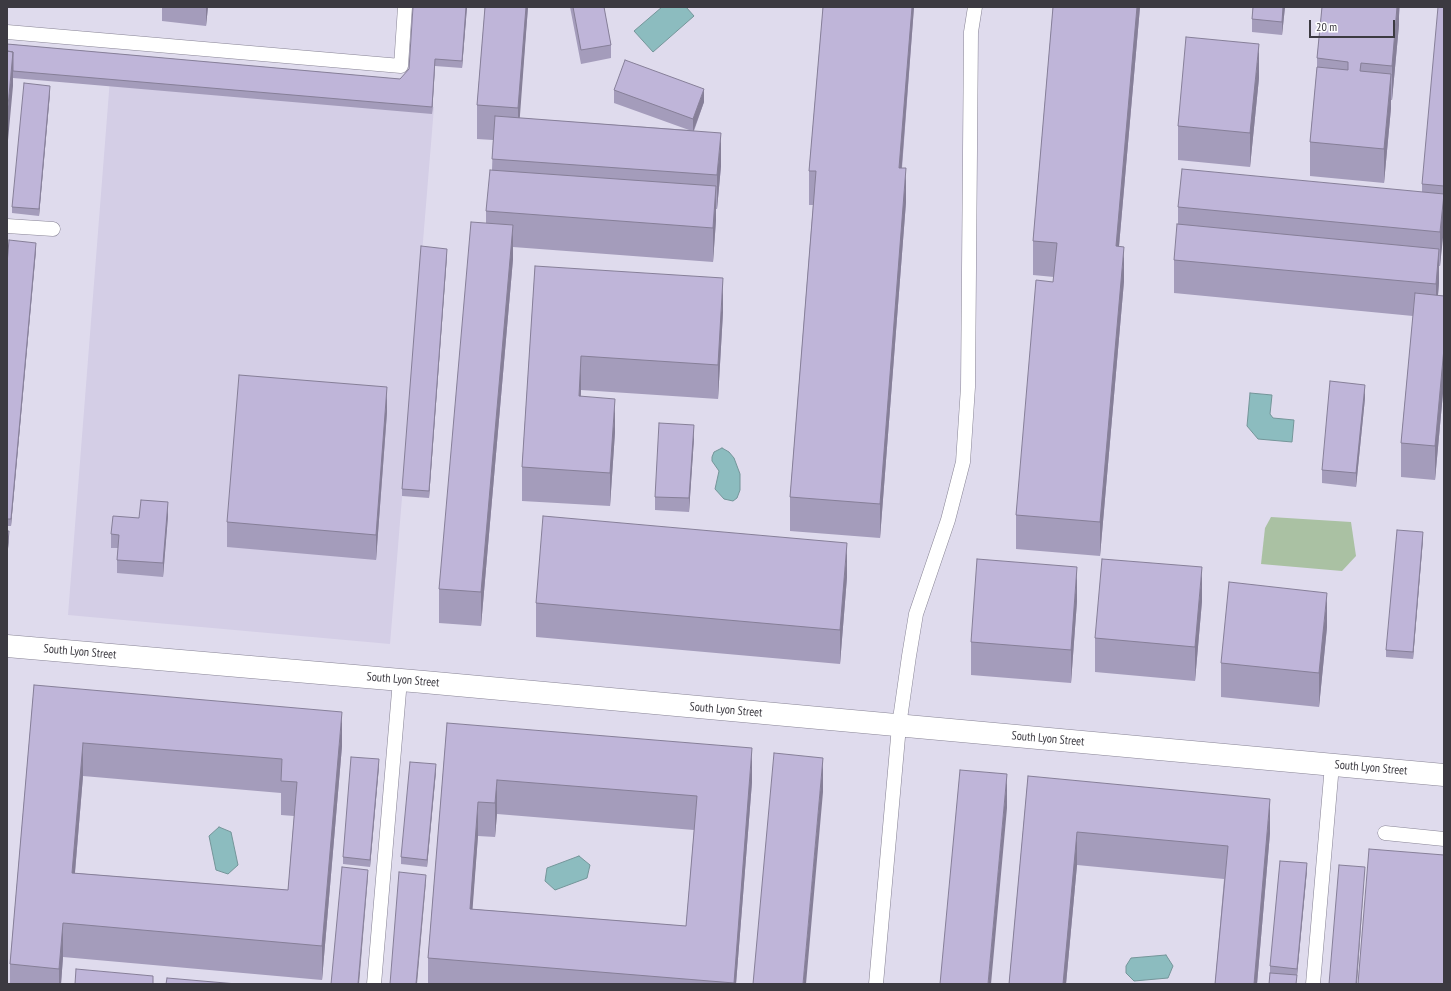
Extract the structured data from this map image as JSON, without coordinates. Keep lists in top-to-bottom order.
{
  "streets": {
    "street": ["South Lyon Street"]
  },
  "scale_bar": "20 m"
}
